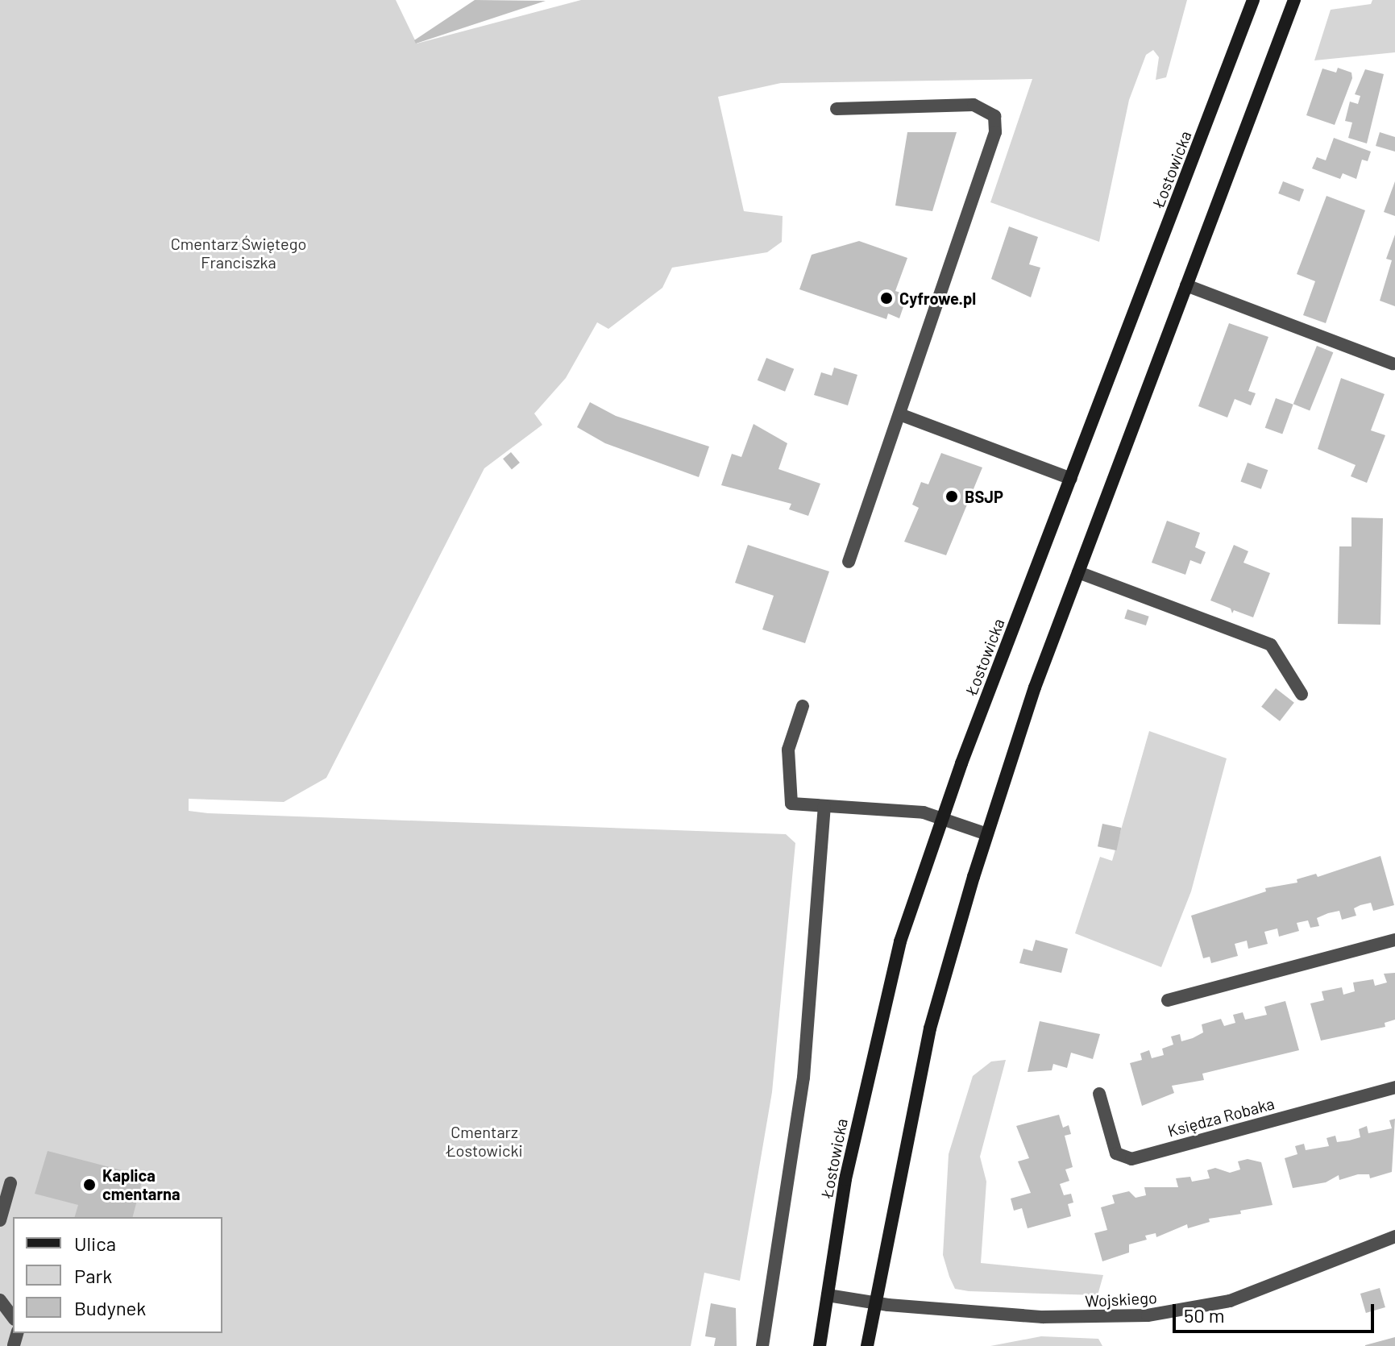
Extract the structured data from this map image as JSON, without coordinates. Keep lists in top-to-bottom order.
{
  "streets": {
    "main road": ["Łostowicka"],
    "street": ["Księdza Robaka", "Wojskiego"]
  },
  "crossings": [
    ["Łostowicka", "Wojskiego"]
  ],
  "parks": ["Cmentarz Świętego Franciszka", "Cmentarz Łostowicki"],
  "places": ["Cyfrowe.pl", "BSJP", "Kaplica cmentarna"],
  "legend": ["Ulica", "Park", "Budynek"],
  "scale_bar": "50 m"
}
